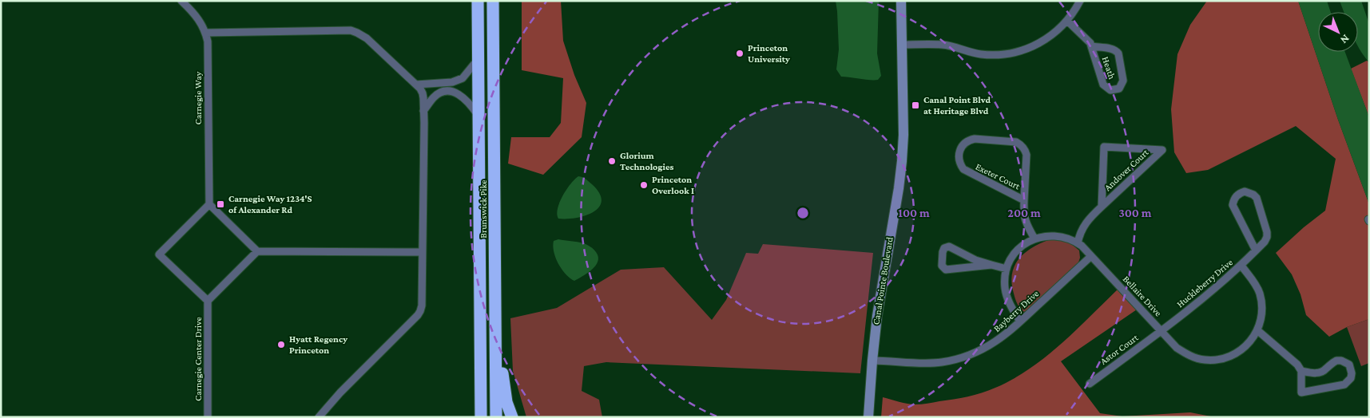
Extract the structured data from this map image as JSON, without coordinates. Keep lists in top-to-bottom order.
{
  "streets": {
    "highway": ["Brunswick Pike"],
    "street": [
      "Heath",
      "Carnegie Way",
      "Andover Court",
      "Exeter Court",
      "Canal Pointe Boulevard",
      "Huckleberry Drive",
      "Bellaire Drive",
      "Bayberry Drive",
      "Astor Court",
      "Carnegie Center Drive"
    ]
  },
  "crossings": [
    ["Exeter Court", "Bellaire Drive"],
    ["Canal Pointe Boulevard", "Bayberry Drive"],
    ["Huckleberry Drive", "Bellaire Drive"],
    ["Huckleberry Drive", "Astor Court"],
    ["Bellaire Drive", "Bayberry Drive"],
    ["Bellaire Drive", "Astor Court"]
  ],
  "places": {
    "other": [
      "Princeton University",
      "Glorium Technologies",
      "Princeton Overlook I",
      "Hyatt Regency Princeton"
    ],
    "transit": ["Canal Point Blvd at Heritage Blvd", "Carnegie Way 1234'S of Alexander Rd"]
  },
  "north": "bottom right",
  "rings": ["100 m", "200 m", "300 m"]
}
